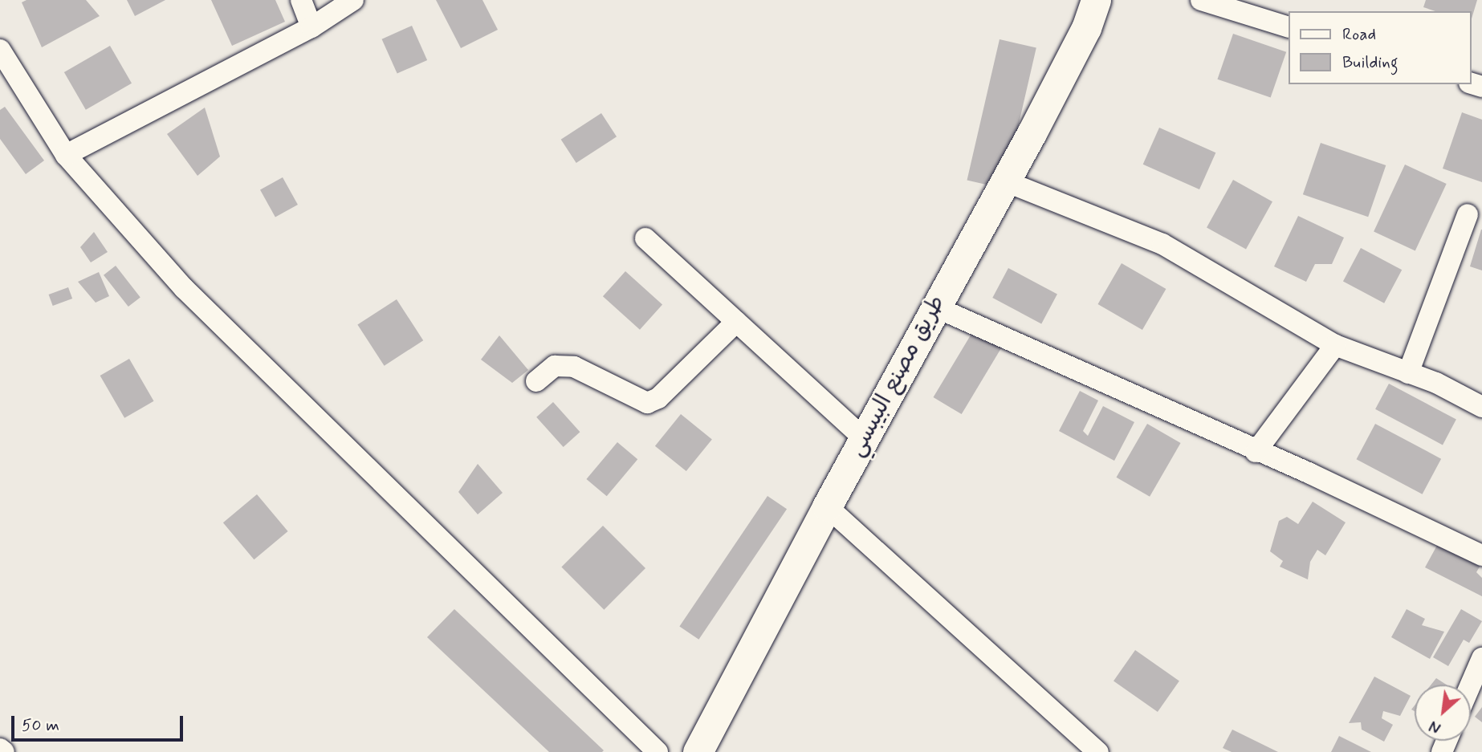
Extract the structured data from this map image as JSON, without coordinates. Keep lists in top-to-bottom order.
{
  "streets": {
    "main road": ["طريق مصنع البيبسي"]
  },
  "legend": ["Road", "Building"],
  "scale_bar": "50 m",
  "north": "bottom left"
}
